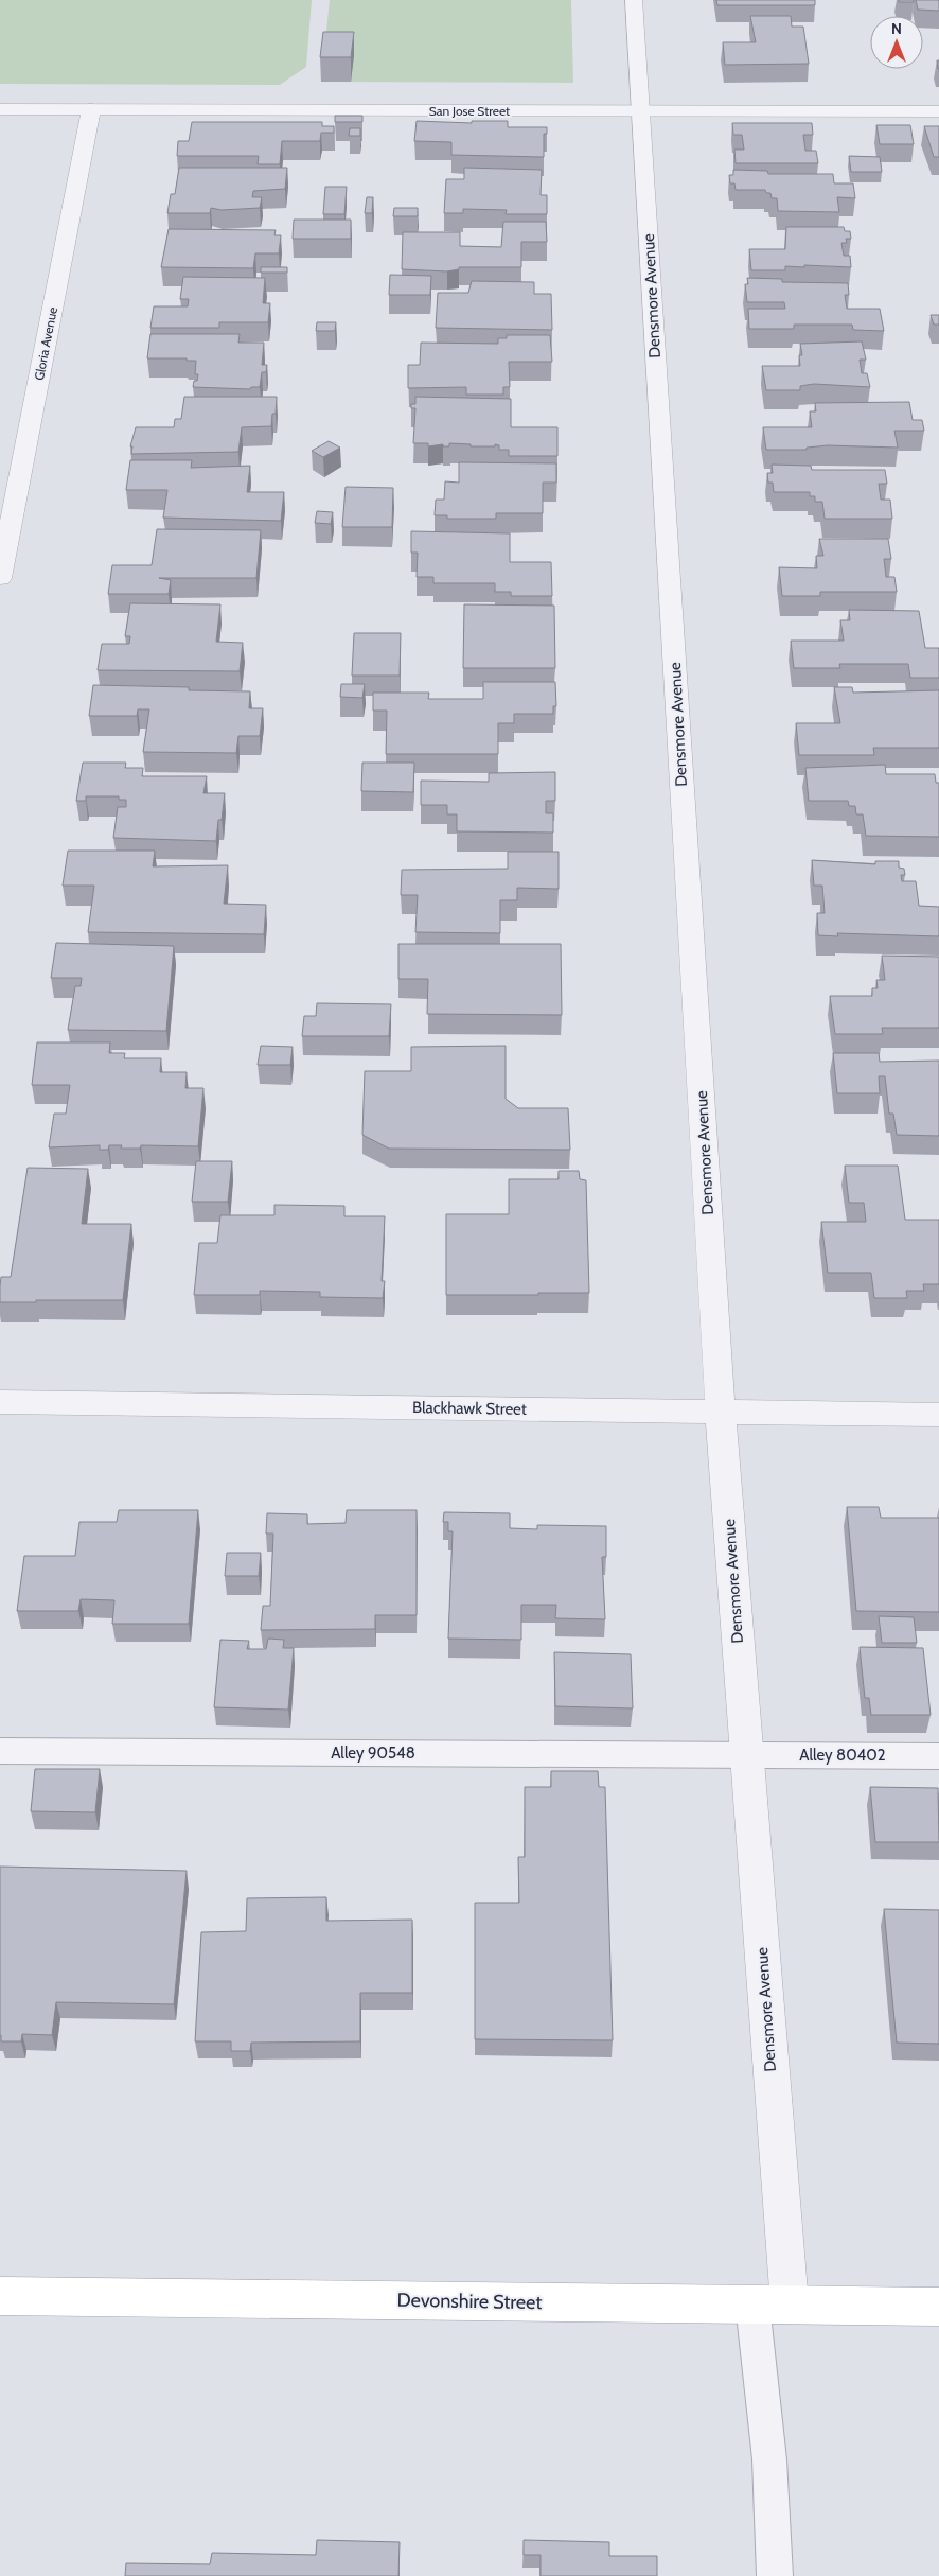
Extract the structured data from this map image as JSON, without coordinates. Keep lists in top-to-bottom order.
{
  "streets": {
    "main road": ["Devonshire Street"],
    "street": [
      "San Jose Street",
      "Densmore Avenue",
      "Gloria Avenue",
      "Blackhawk Street"
    ],
    "lane": ["Alley 90548", "Alley 80402"]
  },
  "crossings": [
    ["San Jose Street", "Densmore Avenue"],
    ["San Jose Street", "Gloria Avenue"],
    ["Densmore Avenue", "Blackhawk Street"],
    ["Densmore Avenue", "Alley 90548"],
    ["Densmore Avenue", "Alley 80402"],
    ["Densmore Avenue", "Devonshire Street"],
    ["Alley 90548", "Alley 80402"]
  ],
  "north": "top"
}
